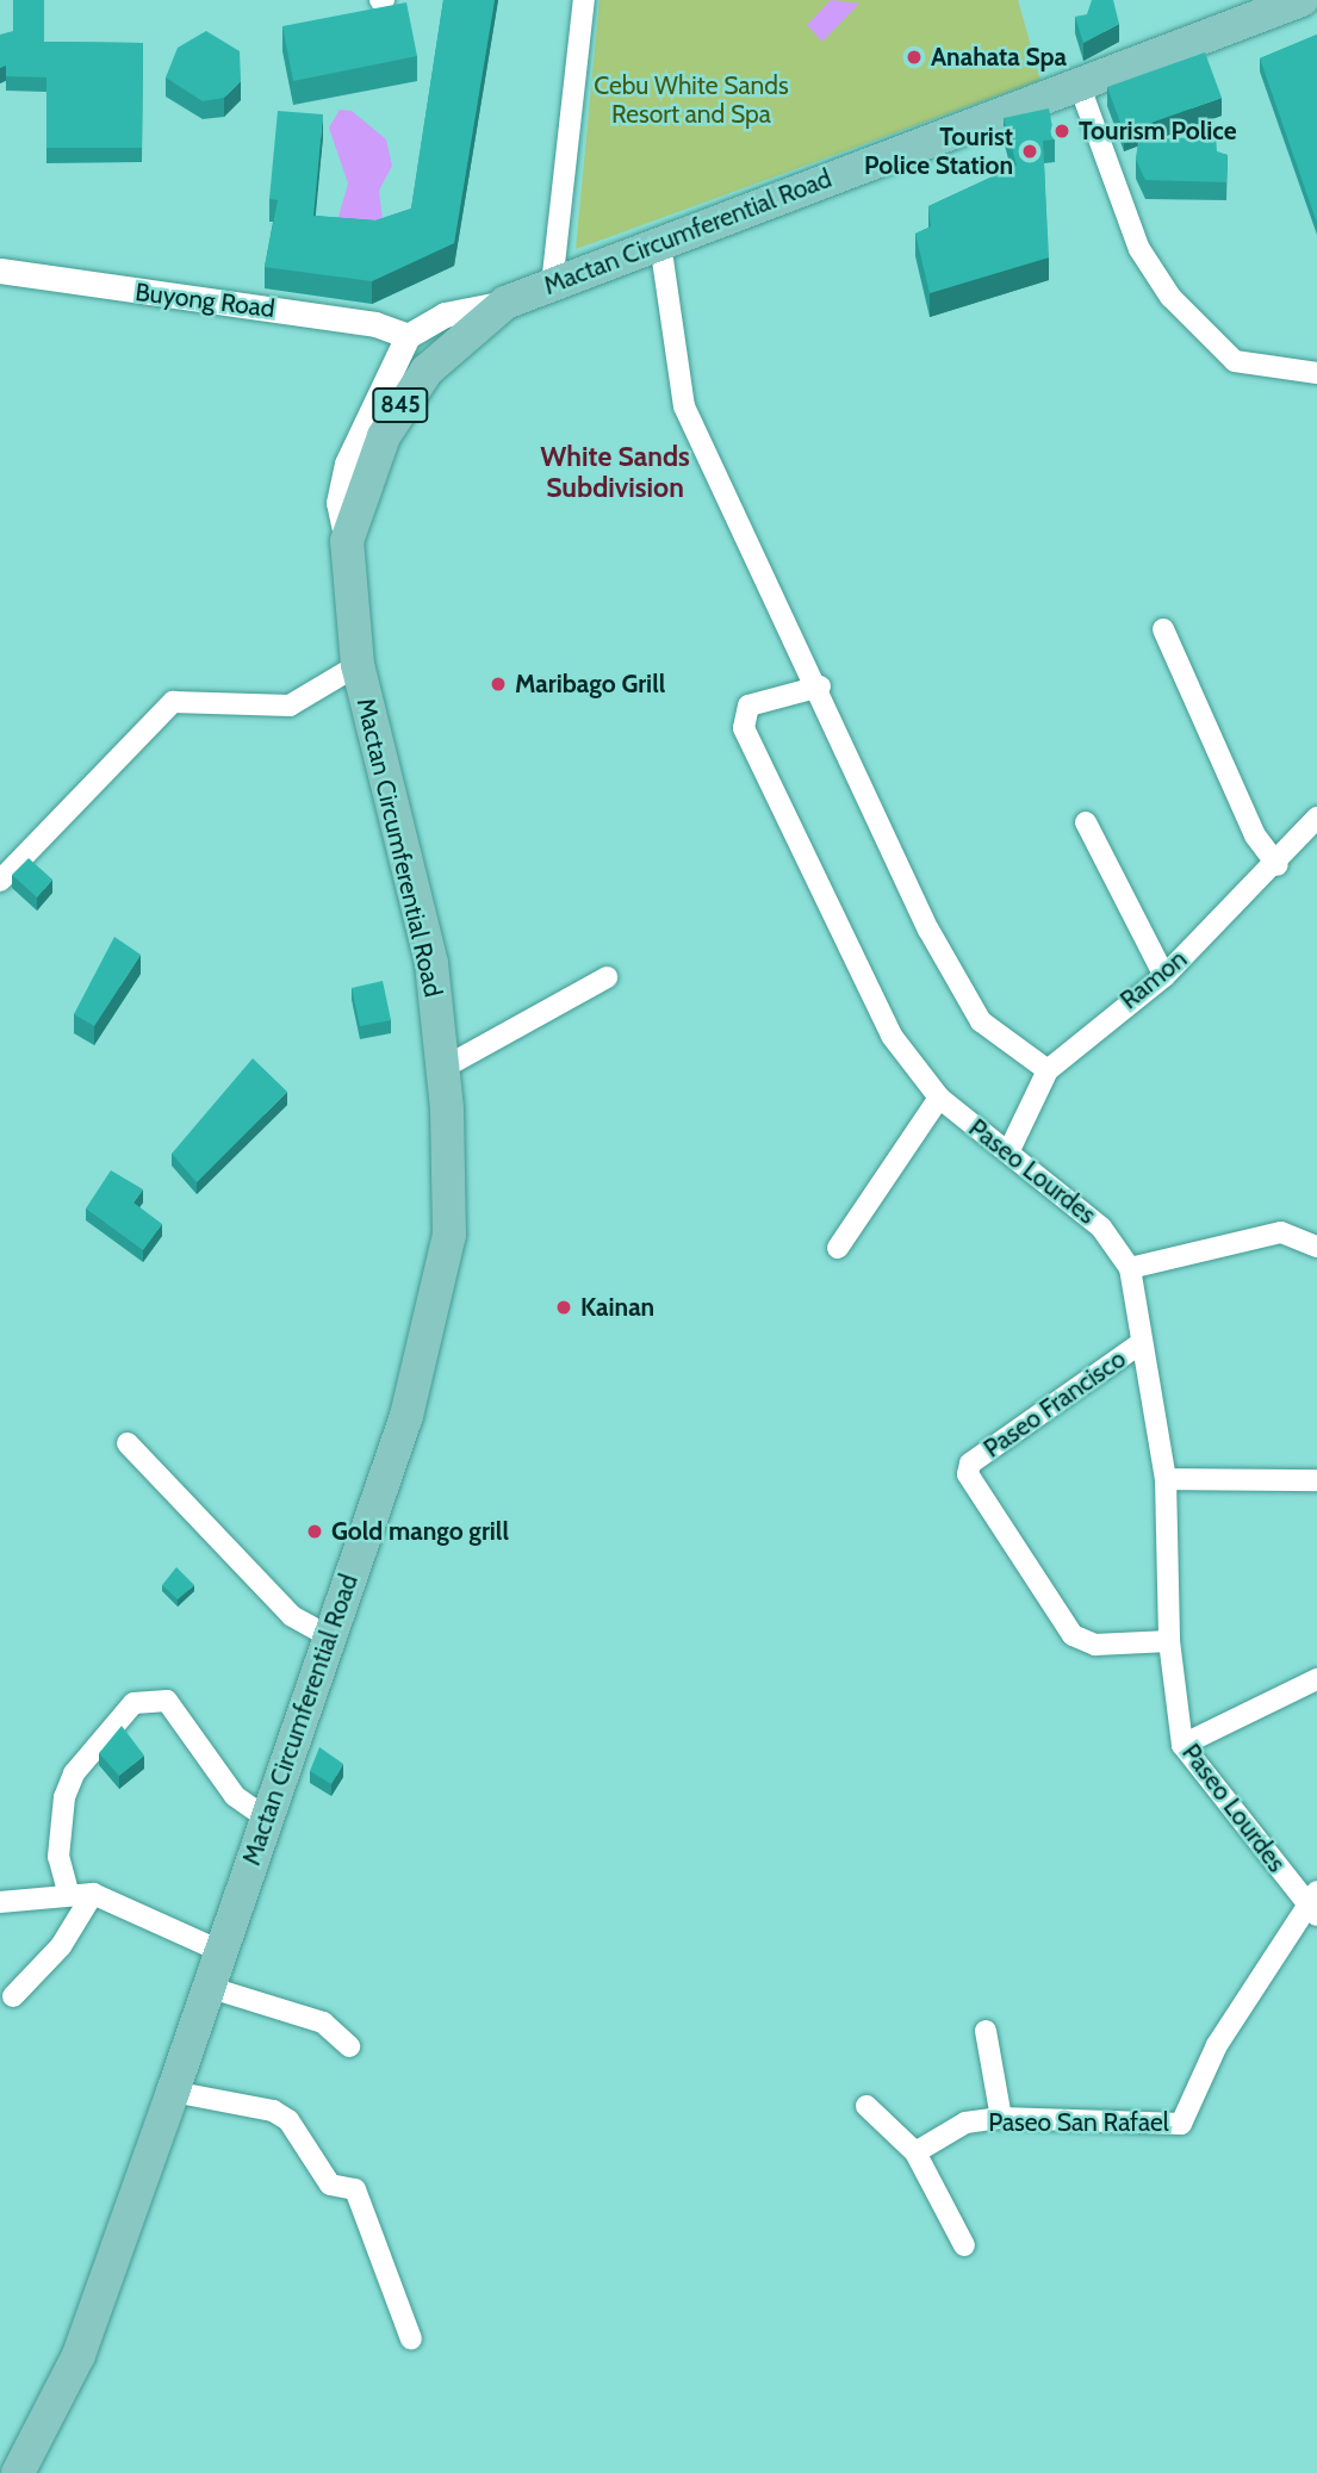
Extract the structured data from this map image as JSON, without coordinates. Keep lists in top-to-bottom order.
{
  "streets": {
    "main road": ["Mactan Circumferential Road", "845"],
    "street": [
      "Buyong Road",
      "Ramon",
      "Paseo Lourdes",
      "Paseo Francisco",
      "Paseo San Rafael"
    ]
  },
  "crossings": [
    ["Ramon", "Paseo Lourdes"],
    ["Paseo Lourdes", "Paseo Francisco"],
    ["Paseo Lourdes", "Paseo San Rafael"]
  ],
  "districts": ["White Sands Subdivision"],
  "parks": ["Cebu White Sands Resort and Spa"],
  "places": [
    "Anahata Spa",
    "Tourism Police",
    "Tourist Police Station",
    "Maribago Grill",
    "Kainan",
    "Gold mango grill"
  ]
}
